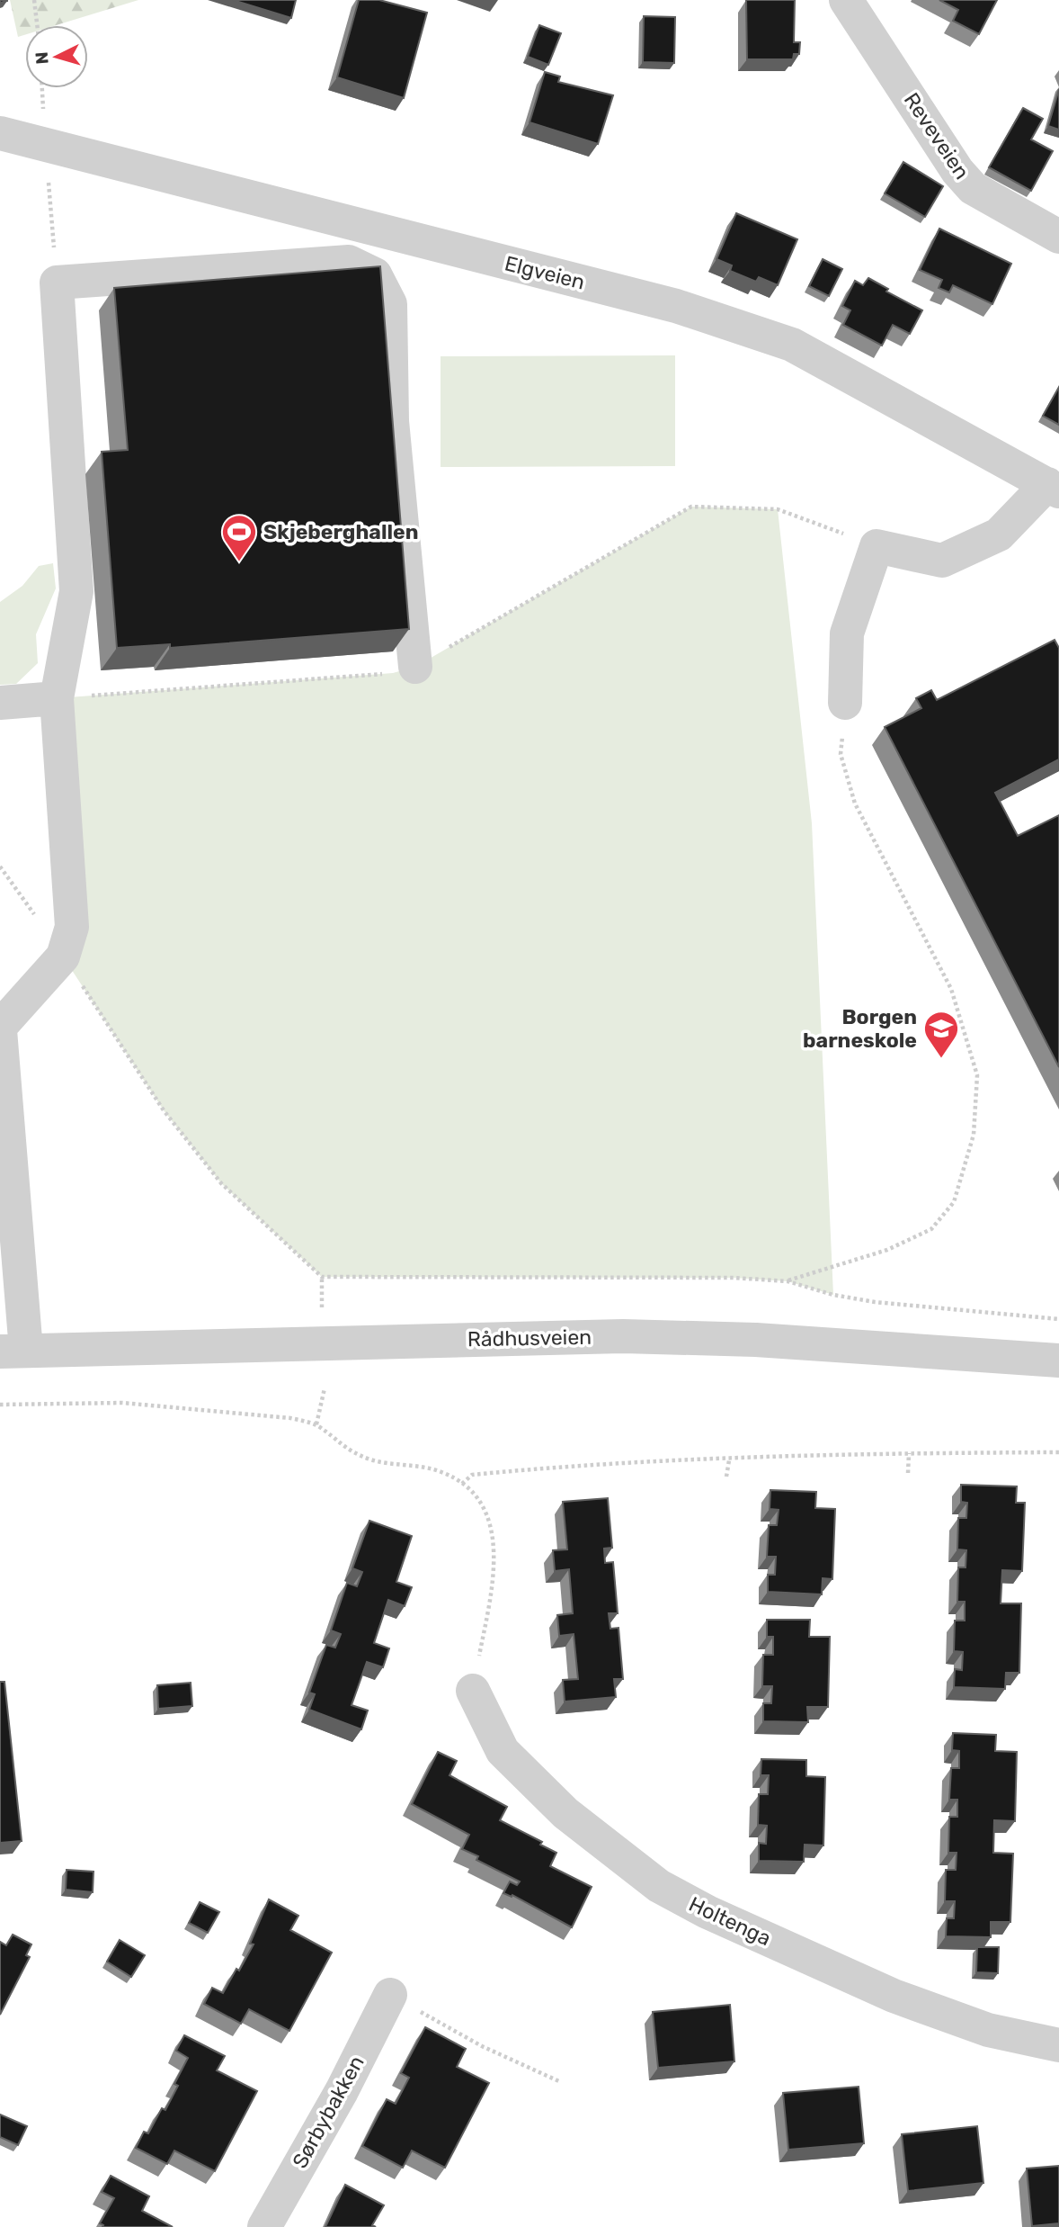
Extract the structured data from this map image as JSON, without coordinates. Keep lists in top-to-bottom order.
{
  "streets": {
    "street": [
      "Reveveien",
      "Elgveien",
      "Rådhusveien",
      "Holtenga",
      "Sørbybakken"
    ]
  },
  "places": {
    "sports": ["Skjeberghallen"],
    "school or university": ["Borgen barneskole"]
  },
  "north": "left"
}
